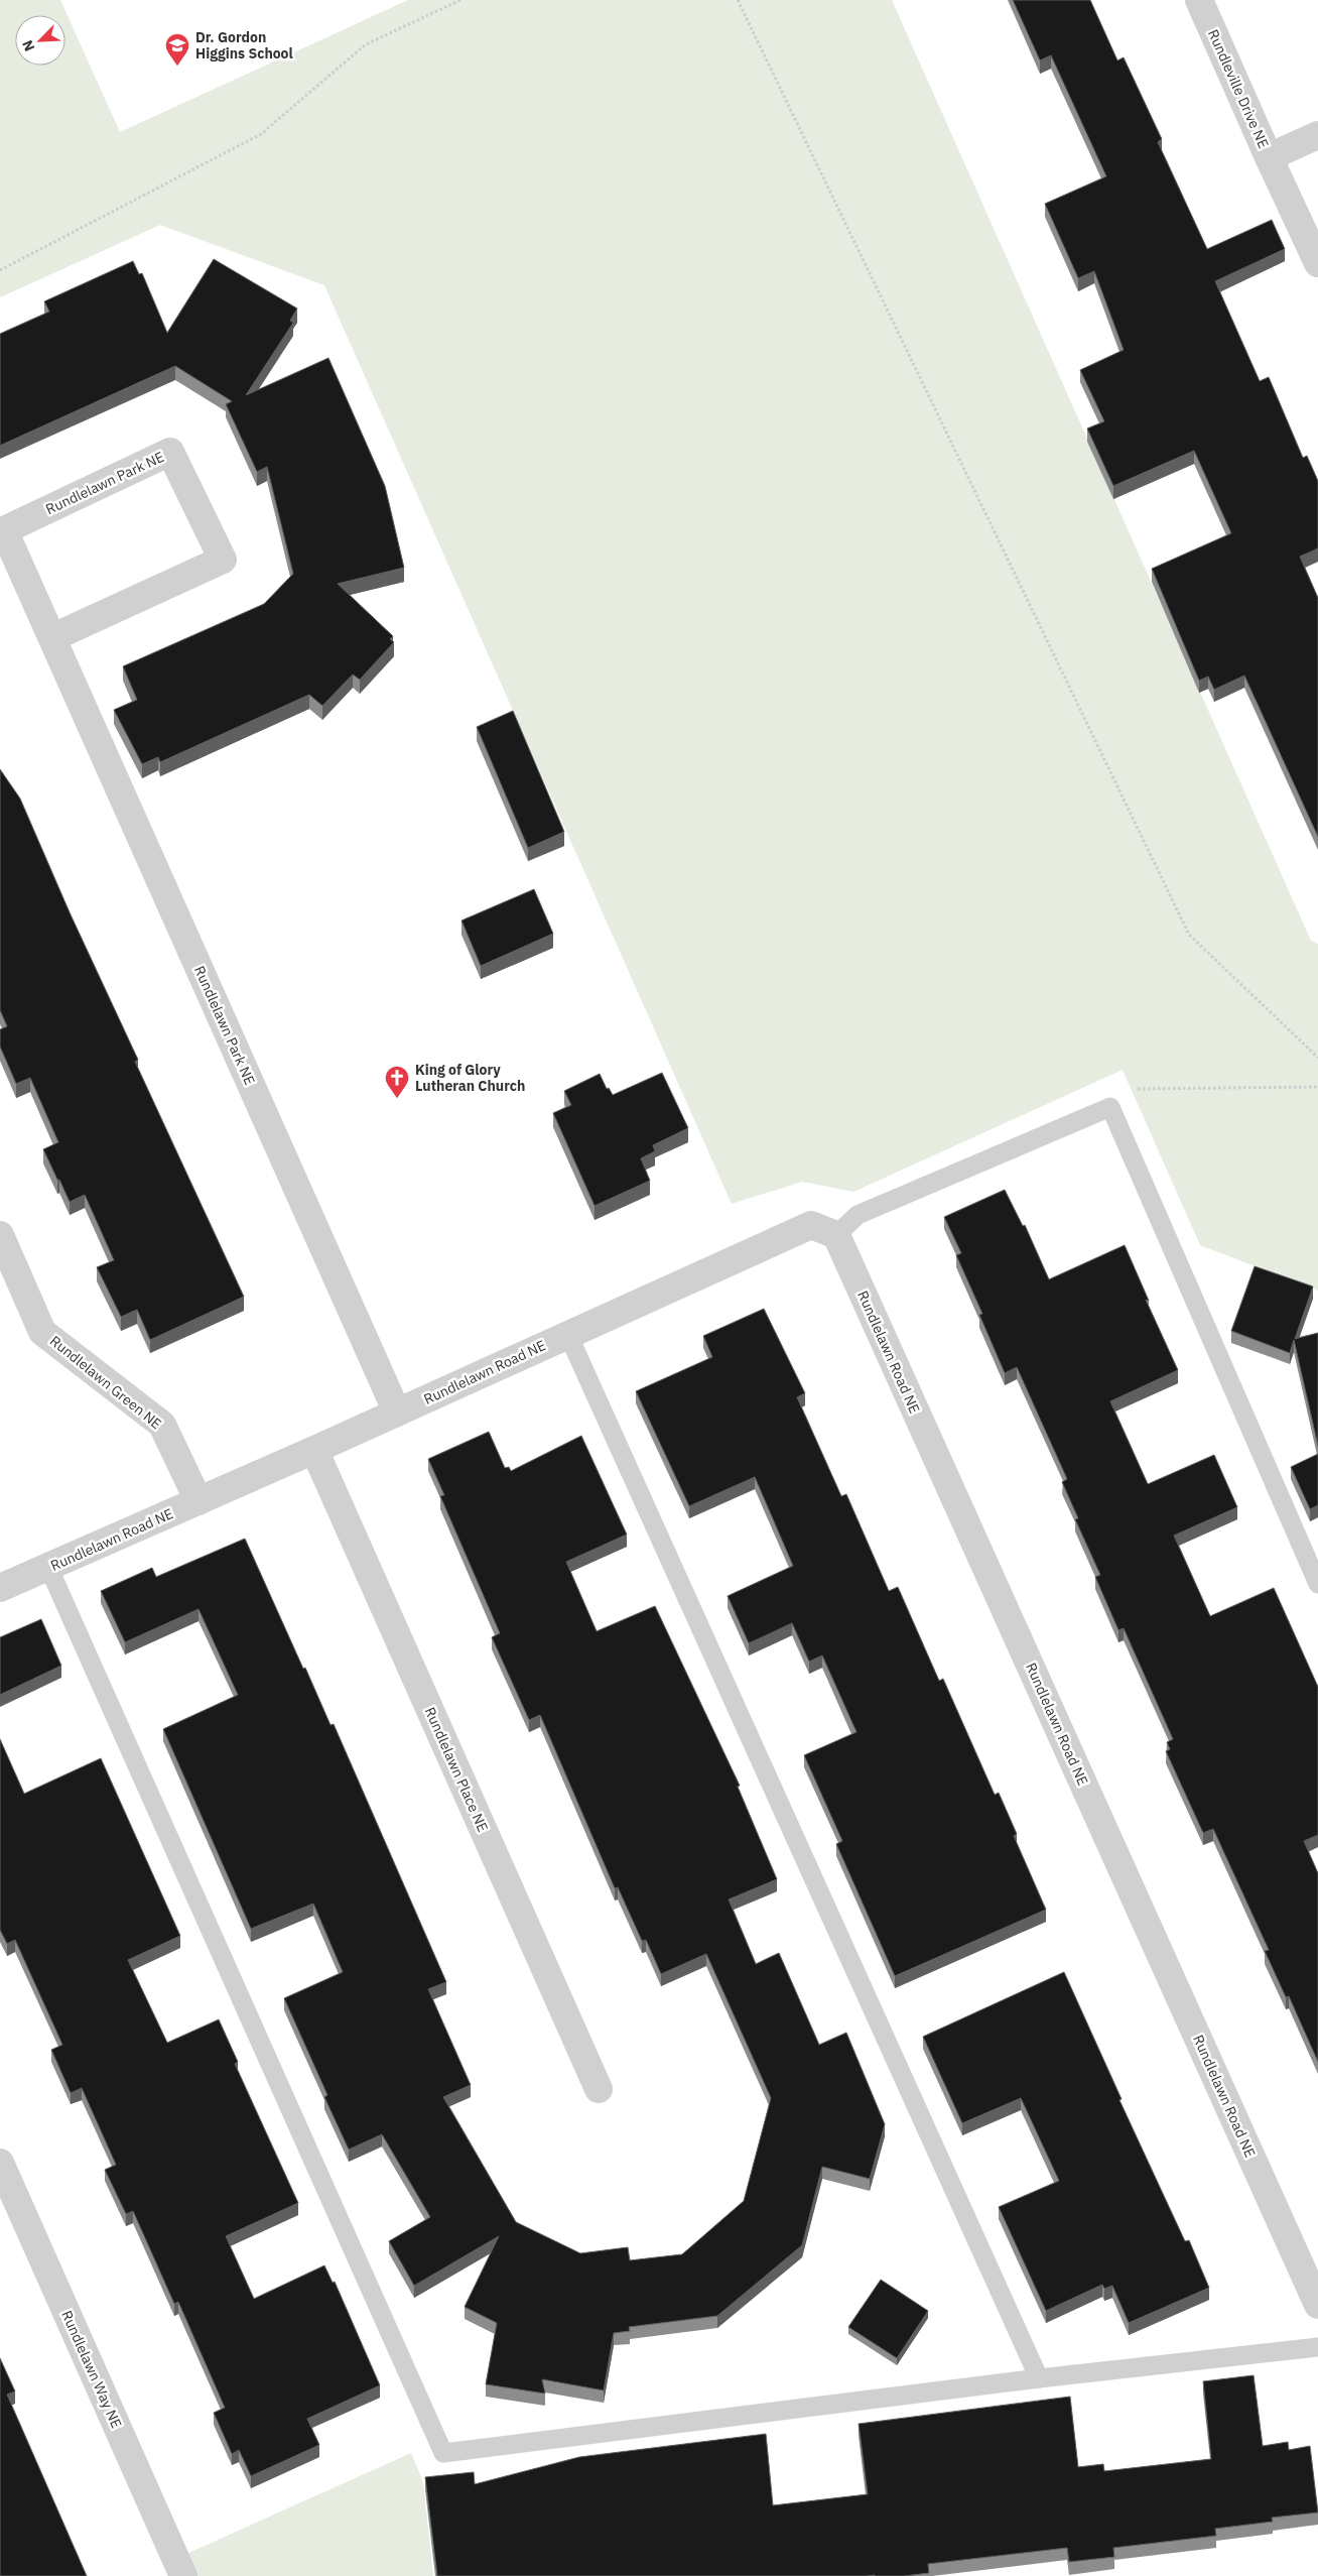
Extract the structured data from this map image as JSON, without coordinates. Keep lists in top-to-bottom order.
{
  "streets": {
    "street": [
      "Rundleville Drive NE",
      "Rundlelawn Park NE",
      "Rundlelawn Road NE",
      "Rundlelawn Green NE",
      "Rundlelawn Place NE",
      "Rundlelawn Way NE"
    ]
  },
  "crossings": [
    ["Rundlelawn Park NE", "Rundlelawn Road NE"],
    ["Rundlelawn Road NE", "Rundlelawn Green NE"],
    ["Rundlelawn Road NE", "Rundlelawn Place NE"]
  ],
  "places": {
    "school or university": ["Dr. Gordon Higgins School"],
    "church": ["King of Glory Lutheran Church"]
  },
  "north": "bottom left"
}
